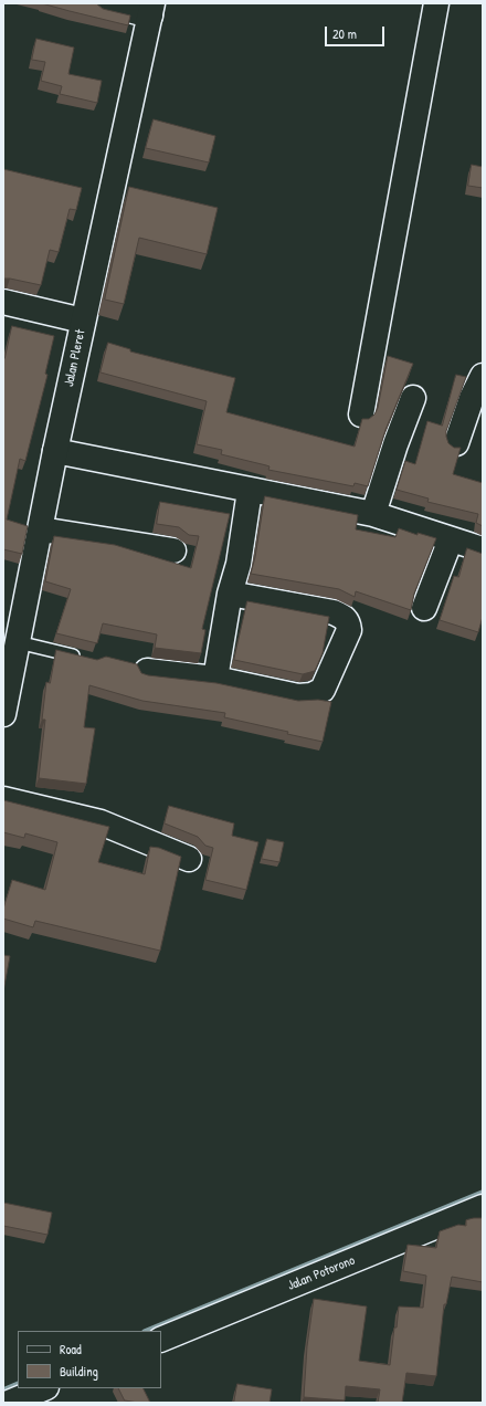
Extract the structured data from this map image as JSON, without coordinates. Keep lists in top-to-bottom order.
{
  "streets": {
    "street": ["Jalan Pleret", "Jalan Potorono"]
  },
  "legend": ["Road", "Building"],
  "scale_bar": "20 m"
}
